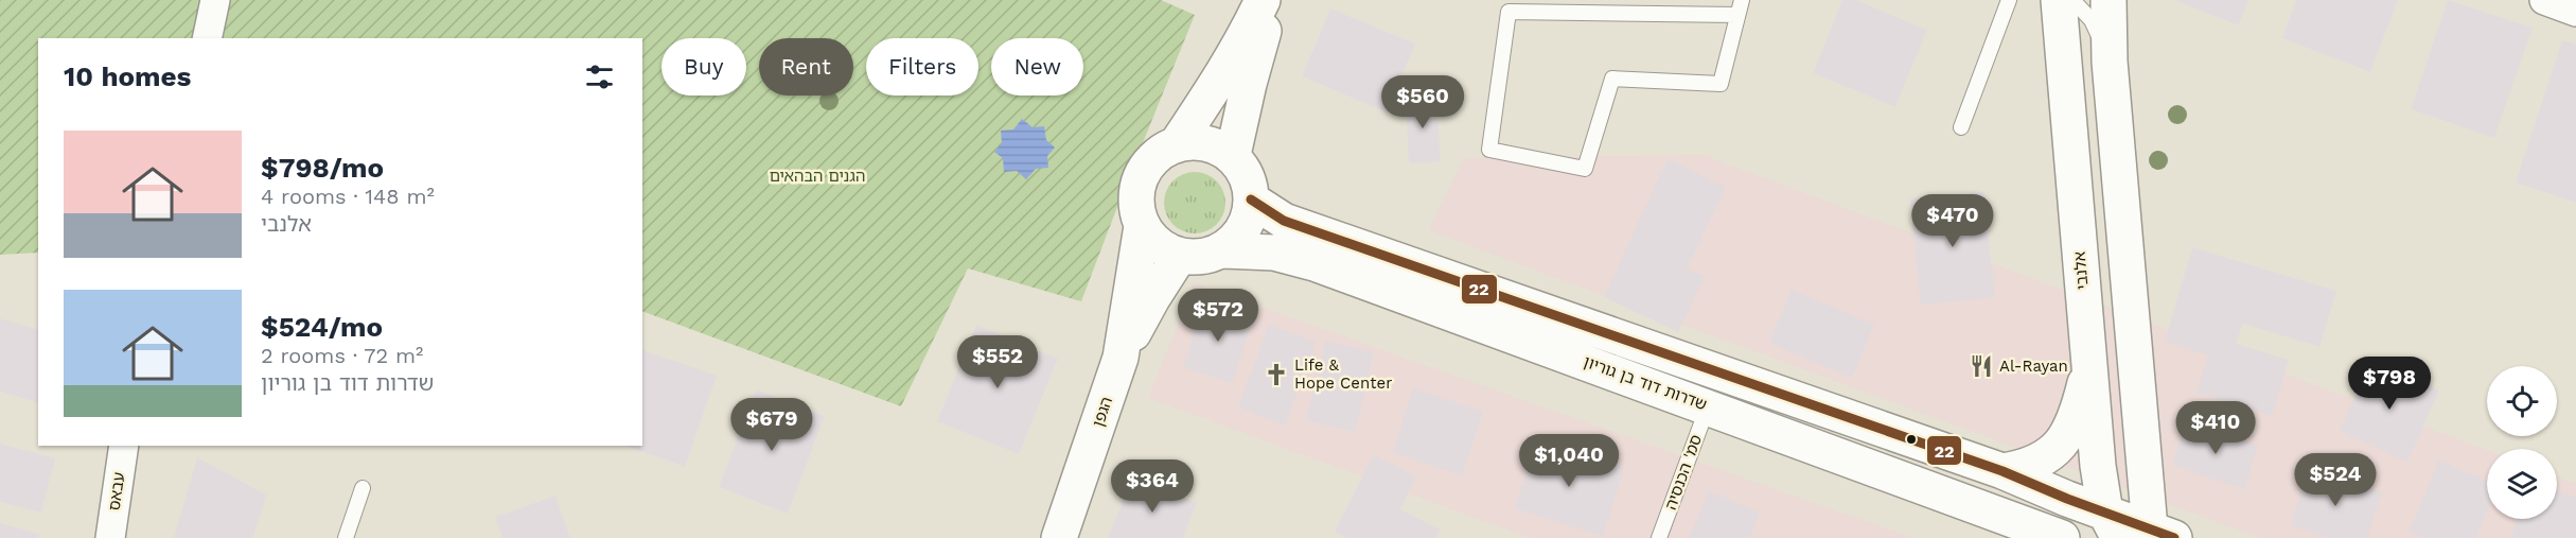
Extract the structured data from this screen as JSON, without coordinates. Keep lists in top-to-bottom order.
{
  "streets": {
    "street": [
      "אלנבי",
      "שדרות דוד בן גוריון",
      "הגפן",
      "עבאס"
    ],
    "lane": ["סמ' הכנסיה"]
  },
  "crossings": [
    ["אלנבי", "שדרות דוד בן גוריון"],
    ["שדרות דוד בן גוריון", "הגפן"],
    ["שדרות דוד בן גוריון", "סמ' הכנסיה"]
  ],
  "parks": ["הגנים הבהאים"],
  "places": {
    "restaurant": ["Al-Rayan"],
    "church": ["Life & Hope Center"]
  },
  "lines": ["transit line 22"],
  "page": {
    "chip": [
      "Buy",
      "Rent",
      "Filters",
      "New"
    ],
    "heading": "10 homes",
    "price": [
      "$560",
      "$470",
      "$572",
      "$552",
      "$798",
      "$679",
      "$410",
      "$1,040",
      "$524",
      "$364"
    ],
    "list": [
      {
        "name": "$798/mo",
        "note": "4 rooms · 148 m² · אלנבי"
      },
      {
        "name": "$524/mo",
        "note": "2 rooms · 72 m² · שדרות דוד בן גוריון"
      }
    ]
  }
}
